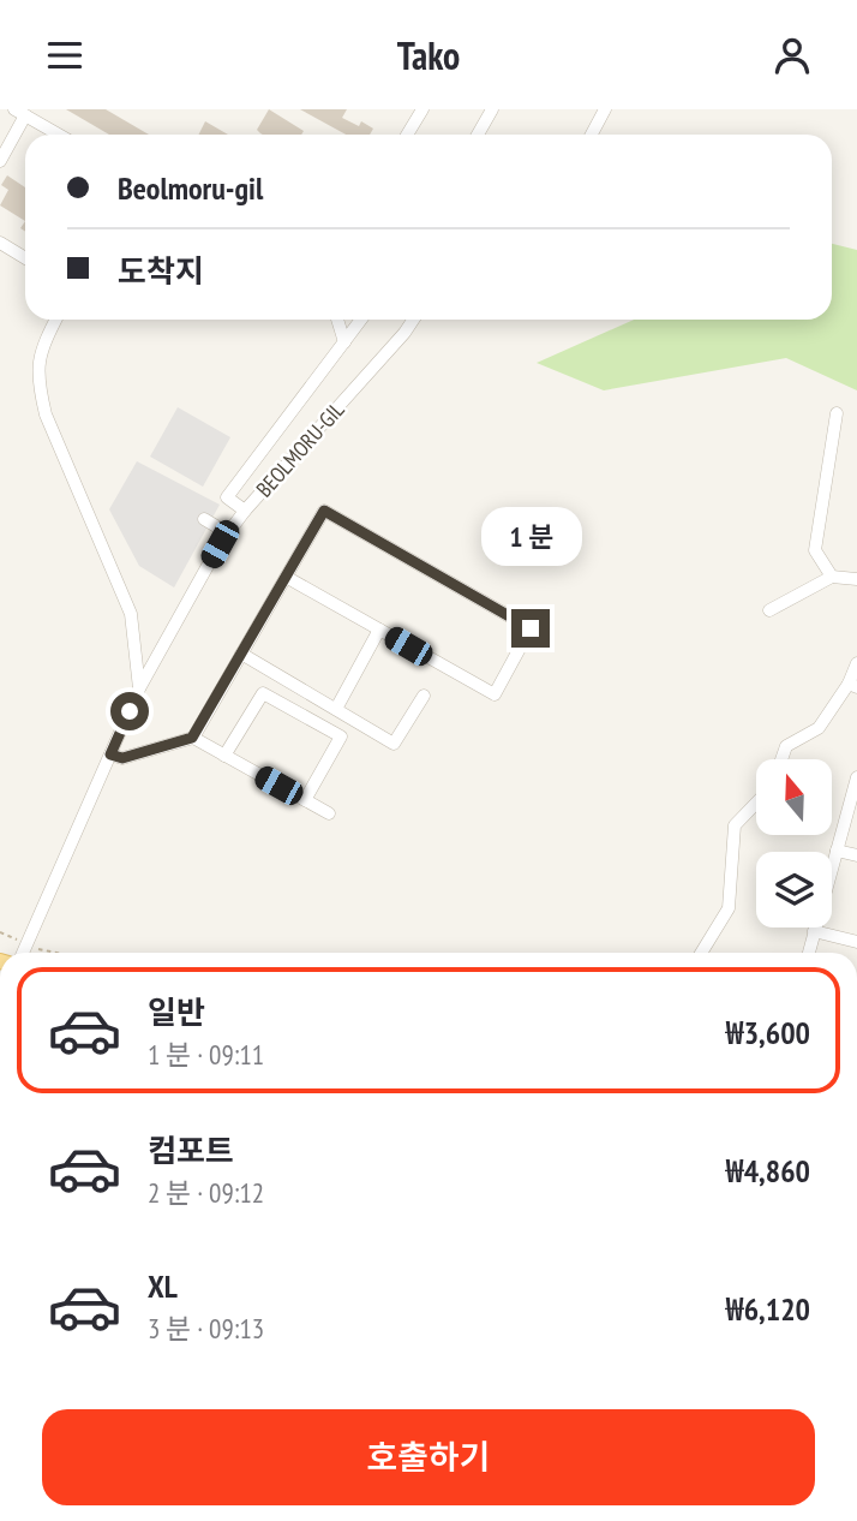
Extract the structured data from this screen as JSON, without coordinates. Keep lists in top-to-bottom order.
{
  "streets": {
    "street": ["BEOLMORU-GIL"]
  },
  "north": "top",
  "page": {
    "header": "Tako",
    "banner": ["Beolmoru-gil", "도착지"],
    "bubble": "1 분",
    "list": [
      {
        "name": "일반",
        "note": "1 분 · 09:11",
        "value": "₩3,600"
      },
      {
        "name": "컴포트",
        "note": "2 분 · 09:12",
        "value": "₩4,860"
      },
      {
        "name": "XL",
        "note": "3 분 · 09:13",
        "value": "₩6,120"
      }
    ],
    "buttons": "호출하기"
  }
}
